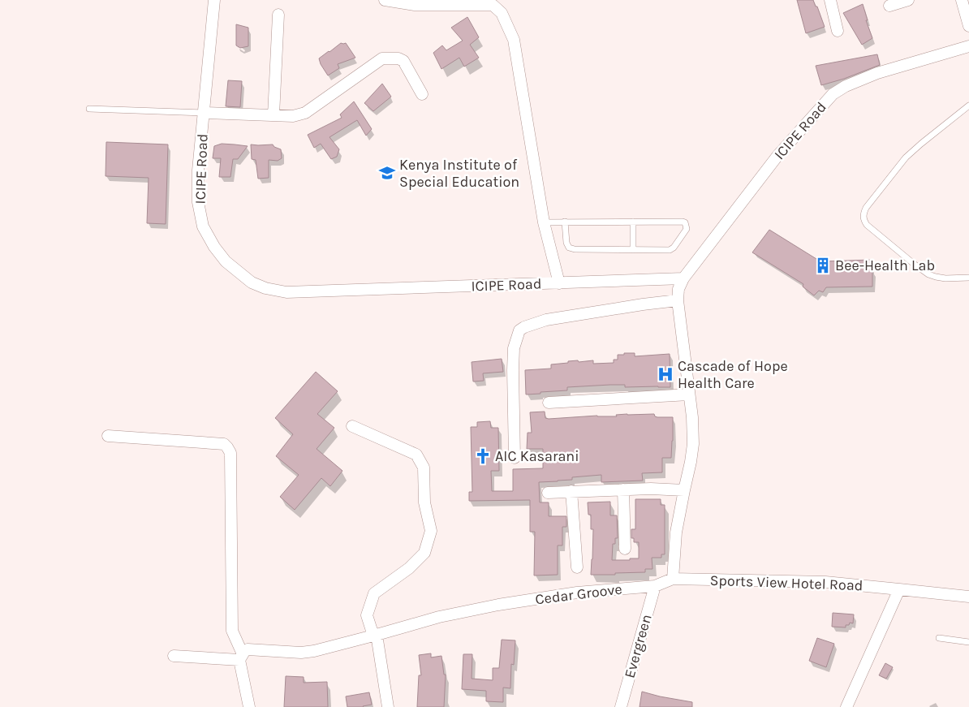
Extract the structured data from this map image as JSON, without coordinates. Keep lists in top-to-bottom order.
{
  "streets": {
    "street": [
      "ICIPE Road",
      "Sports View Hotel Road",
      "Cedar Groove",
      "Evergreen"
    ]
  },
  "crossings": [
    ["Sports View Hotel Road", "Cedar Groove"],
    ["Cedar Groove", "Evergreen"]
  ],
  "places": {
    "school or university": ["Kenya Institute of Special Education"],
    "building": ["Bee-Health Lab"],
    "hospital": ["Cascade of Hope Health Care"],
    "church": ["AIC Kasarani"]
  }
}
